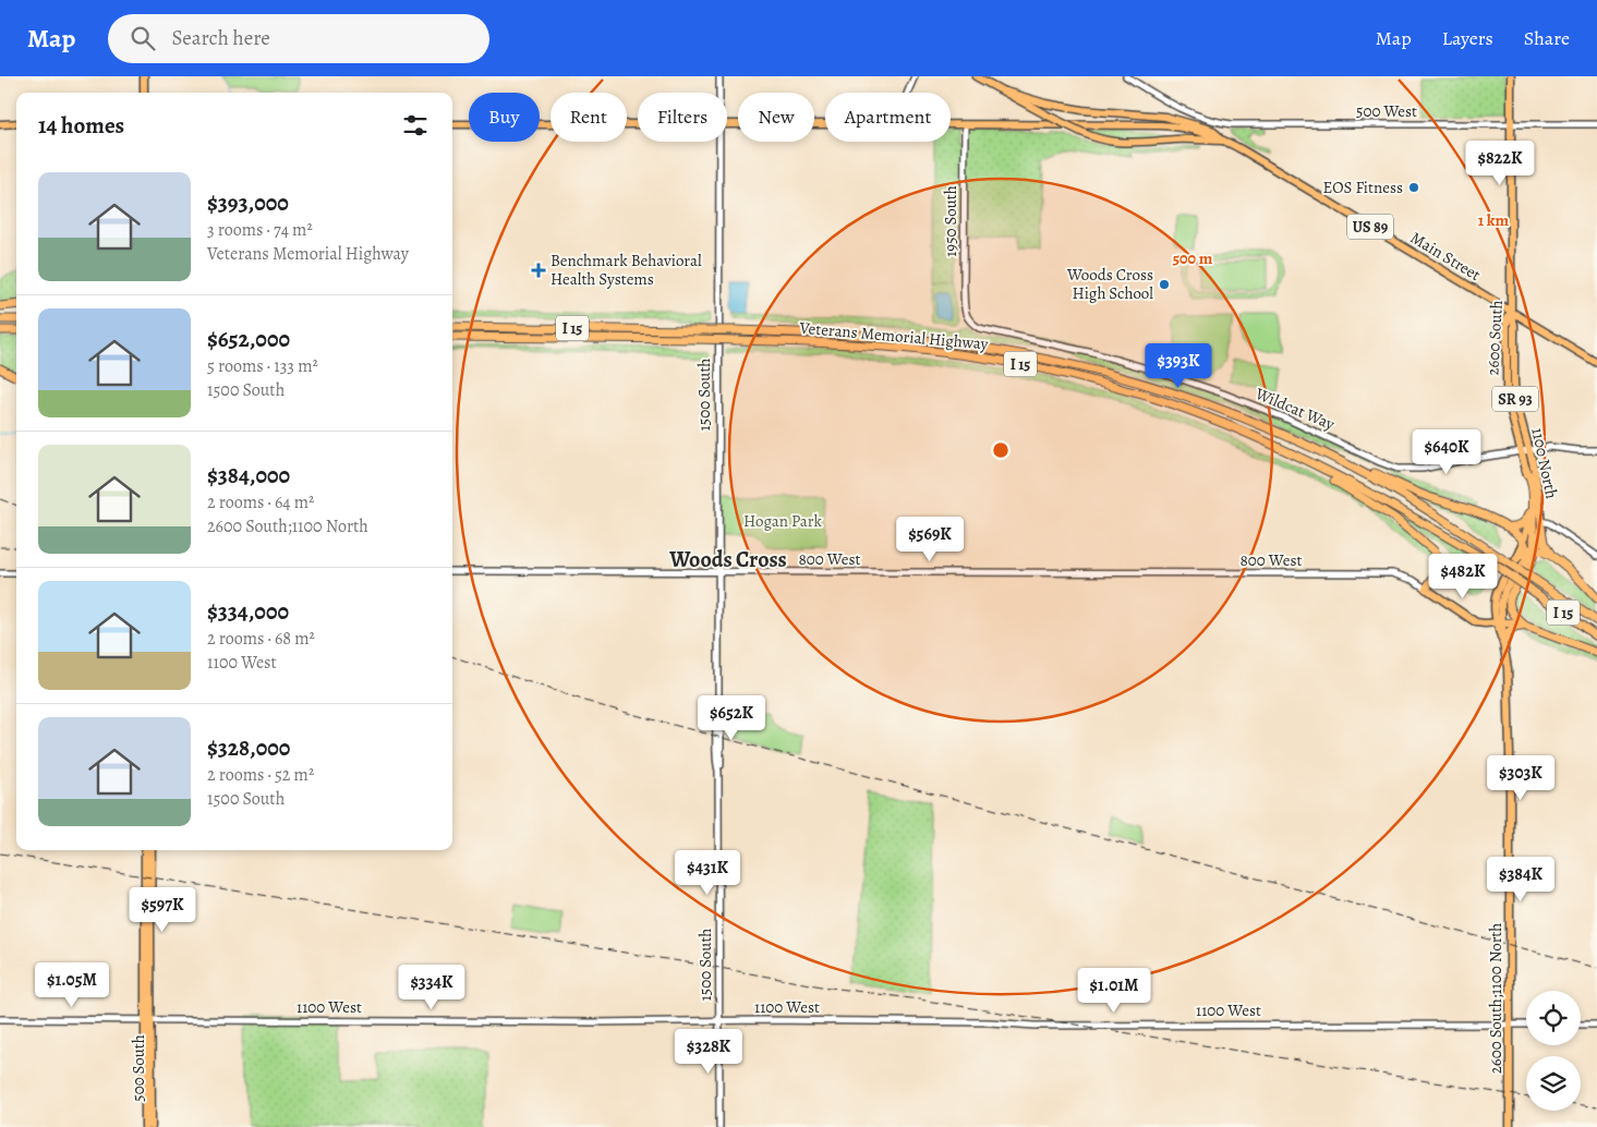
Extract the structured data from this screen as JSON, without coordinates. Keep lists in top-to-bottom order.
{
  "streets": {
    "highway": ["I 15", "Veterans Memorial Highway"],
    "main road": [
      "US 89",
      "Main Street",
      "2600 South",
      "SR 93",
      "1100 North",
      "2600 South;1100 North",
      "500 South"
    ],
    "street": [
      "500 West",
      "1950 South",
      "1500 South",
      "Wildcat Way",
      "800 West",
      "1100 West"
    ]
  },
  "crossings": [
    ["500 West", "2600 South"],
    ["1950 South", "US 89"],
    ["1950 South", "Wildcat Way"],
    ["US 89", "Main Street"],
    ["US 89", "2600 South"],
    ["Main Street", "2600 South"],
    ["2600 South", "Wildcat Way"],
    ["2600 South", "1100 North"],
    ["1500 South", "800 West"],
    ["1500 South", "1100 West"],
    ["Wildcat Way", "1100 North"],
    ["1100 North", "2600 South;1100 North"],
    ["2600 South;1100 North", "1100 West"],
    ["1100 West", "500 South"]
  ],
  "districts": ["Woods Cross"],
  "parks": ["Hogan Park"],
  "places": {
    "other": ["EOS Fitness", "Woods Cross High School"],
    "health": ["Benchmark Behavioral Health Systems"]
  },
  "page": {
    "header": "Map",
    "search": "Search here",
    "nav": ["Map", "Layers", "Share"],
    "chip": [
      "Buy",
      "Rent",
      "Filters",
      "New",
      "Apartment"
    ],
    "heading": "14 homes",
    "price": [
      "$822K",
      "$393K",
      "$640K",
      "$569K",
      "$482K",
      "$652K",
      "$303K",
      "$431K",
      "$384K",
      "$597K",
      "$1.05M",
      "$334K",
      "$1.01M",
      "$328K"
    ],
    "list": [
      {
        "name": "$393,000",
        "note": "3 rooms · 74 m² · Veterans Memorial Highway"
      },
      {
        "name": "$652,000",
        "note": "5 rooms · 133 m² · 1500 South"
      },
      {
        "name": "$384,000",
        "note": "2 rooms · 64 m² · 2600 South;1100 North"
      },
      {
        "name": "$334,000",
        "note": "2 rooms · 68 m² · 1100 West"
      },
      {
        "name": "$328,000",
        "note": "2 rooms · 52 m² · 1500 South"
      }
    ]
  },
  "rings": ["1 km", "500 m"]
}
